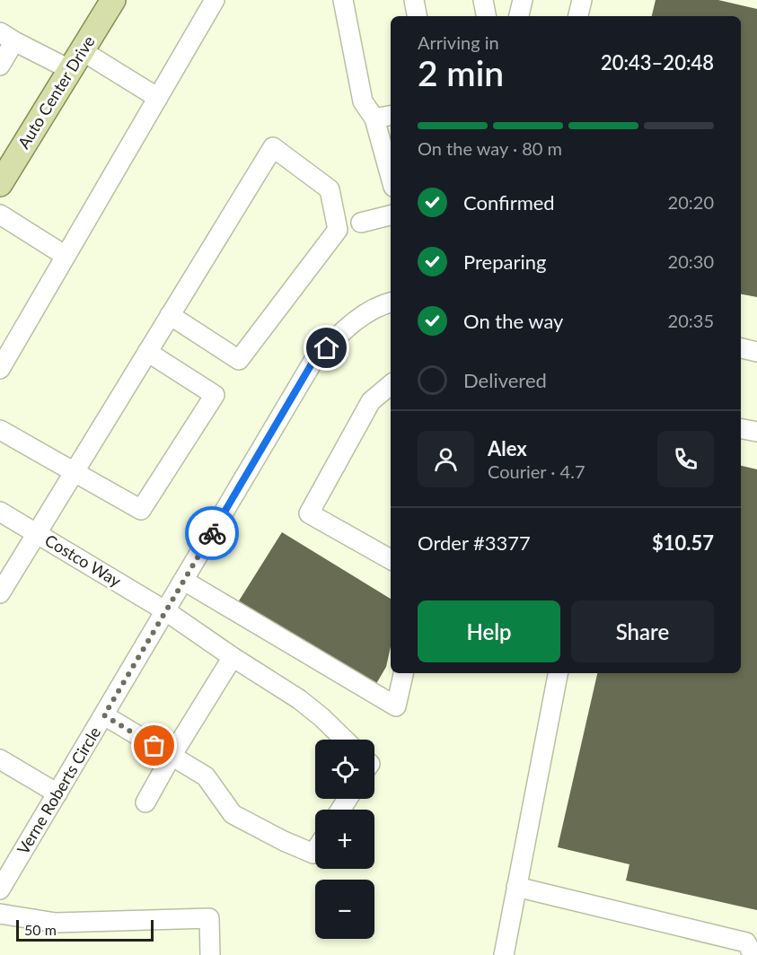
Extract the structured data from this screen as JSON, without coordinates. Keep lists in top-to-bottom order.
{
  "streets": {
    "main road": ["Auto Center Drive"],
    "street": ["Costco Way", "Verne Roberts Circle"]
  },
  "crossings": [
    ["Costco Way", "Verne Roberts Circle"]
  ],
  "scale_bar": "50 m",
  "page": {
    "heading": ["2 min", "Arriving in", "20:43–20:48"],
    "panel": [
      "Alex",
      "Courier · 4.7",
      "Order #3377",
      "$10.57"
    ],
    "bar": "On the way · 80 m",
    "list": [
      ["Confirmed", "20:20"],
      ["Preparing", "20:30"],
      ["On the way", "20:35"],
      "Delivered"
    ],
    "buttons": ["Help", "Share"],
    "map_buttons": ["+", "−"],
    "scale": "50 m"
  }
}
